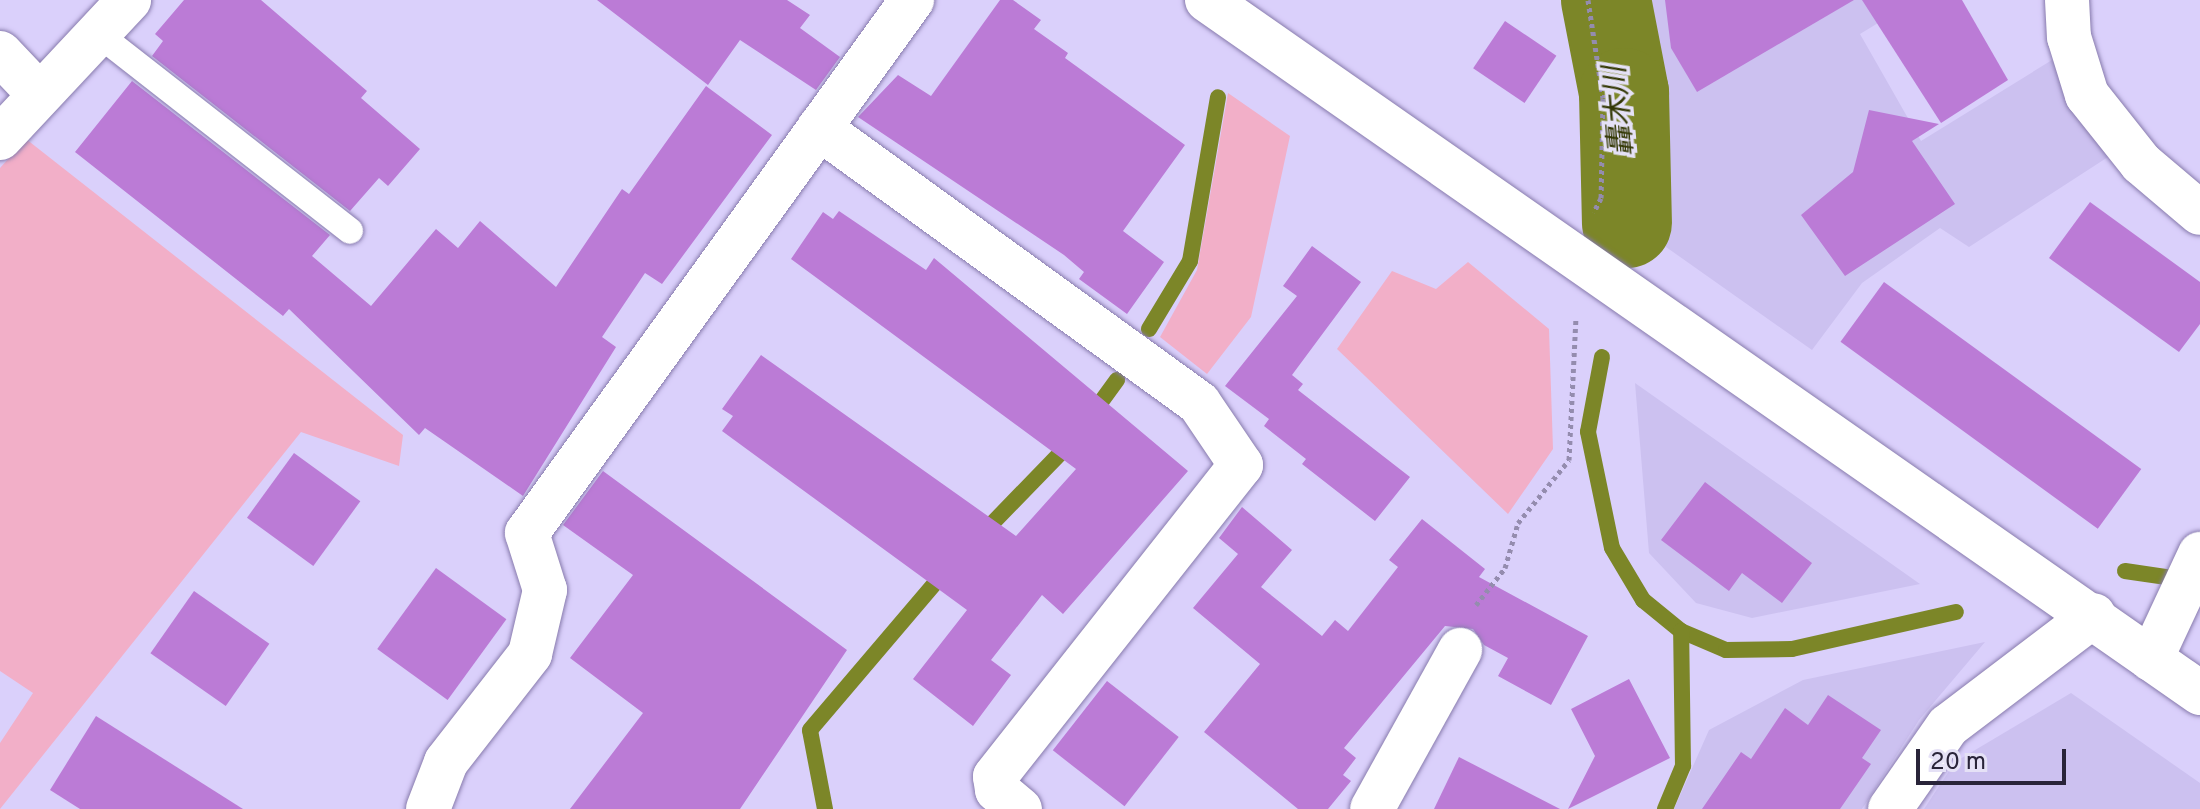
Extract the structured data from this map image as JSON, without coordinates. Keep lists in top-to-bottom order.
{
  "water": ["轟木川"],
  "scale_bar": "20 m"
}
